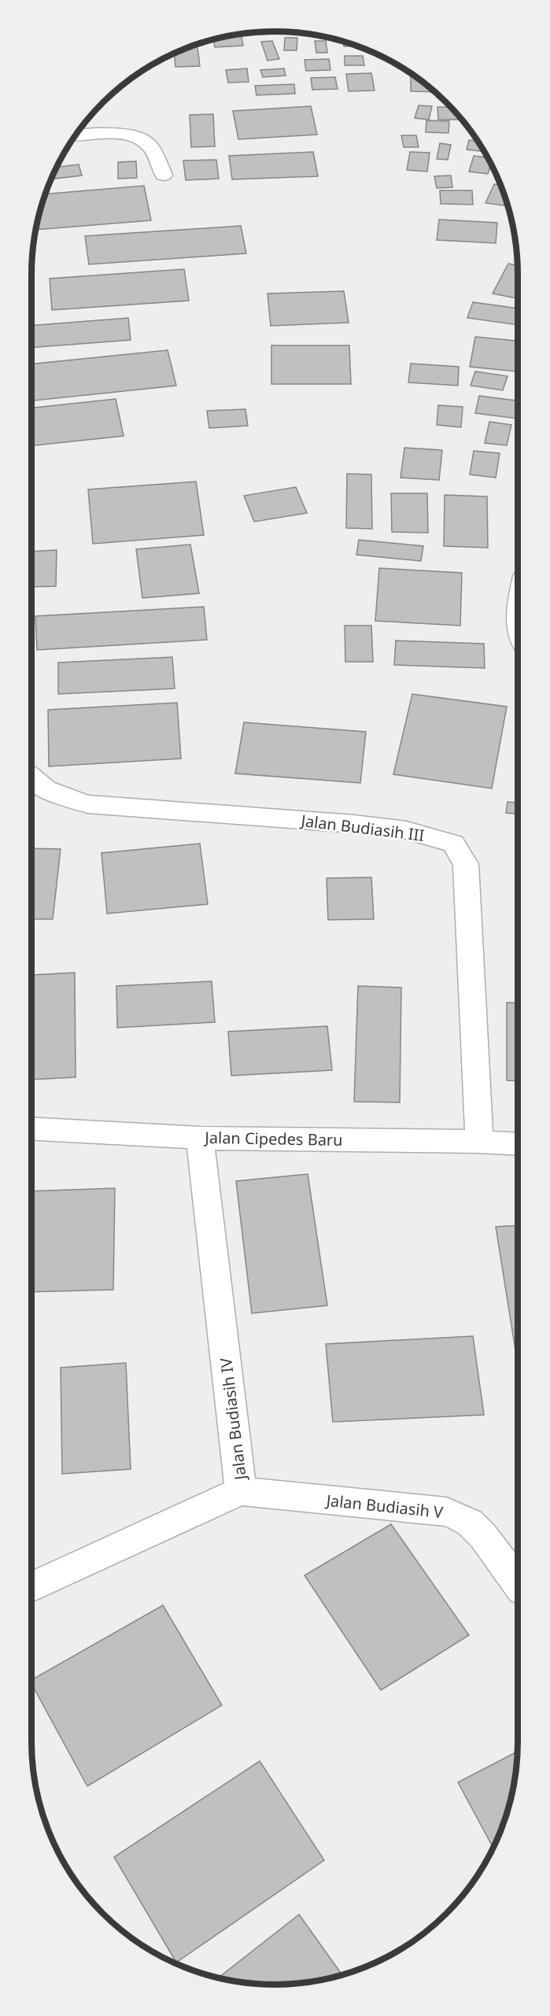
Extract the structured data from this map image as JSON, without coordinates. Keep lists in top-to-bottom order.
{
  "streets": {
    "street": [
      "Jalan Budiasih III",
      "Jalan Cipedes Baru",
      "Jalan Budiasih IV",
      "Jalan Budiasih V"
    ]
  },
  "crossings": [
    ["Jalan Budiasih III", "Jalan Cipedes Baru"],
    ["Jalan Cipedes Baru", "Jalan Budiasih IV"],
    ["Jalan Budiasih IV", "Jalan Budiasih V"]
  ]
}
